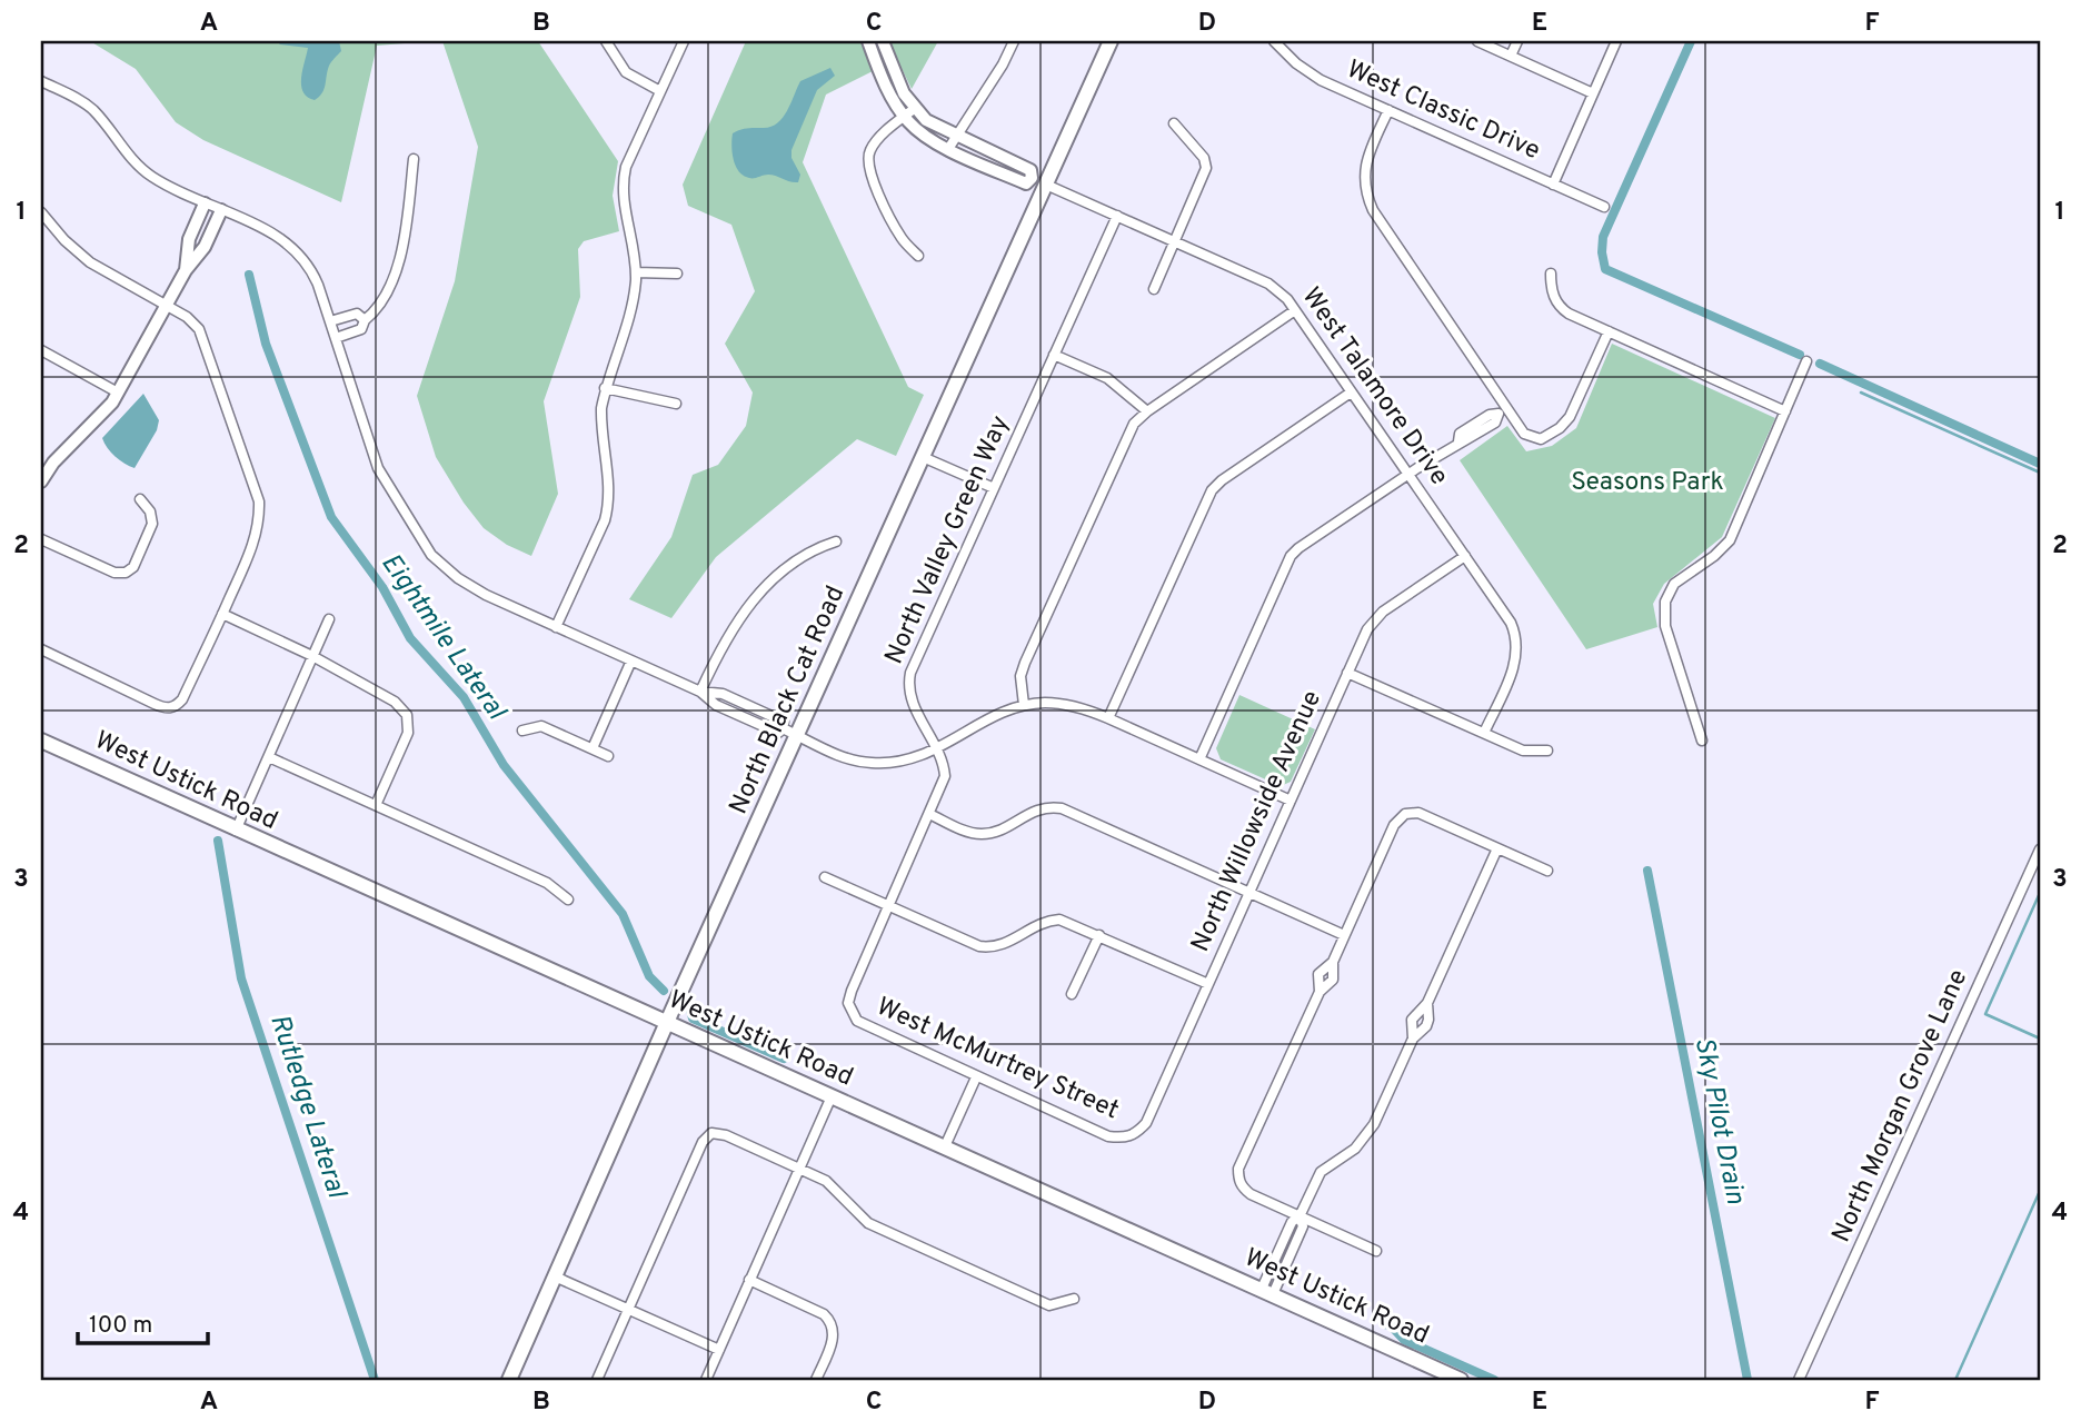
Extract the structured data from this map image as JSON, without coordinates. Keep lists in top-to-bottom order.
{
  "streets": {
    "main road": ["North Black Cat Road", "West Ustick Road"],
    "street": [
      "West Classic Drive",
      "West Talamore Drive",
      "North Valley Green Way",
      "North Willowside Avenue",
      "West McMurtrey Street",
      "North Morgan Grove Lane"
    ]
  },
  "crossings": [
    ["West Talamore Drive", "North Valley Green Way"],
    ["West Talamore Drive", "North Black Cat Road"],
    ["West Talamore Drive", "North Willowside Avenue"],
    ["North Valley Green Way", "West McMurtrey Street"],
    ["North Black Cat Road", "West Ustick Road"],
    ["North Willowside Avenue", "West McMurtrey Street"]
  ],
  "water": ["Eightmile Lateral", "Rutledge Lateral", "Sky Pilot Drain"],
  "parks": ["Seasons Park"],
  "scale_bar": "100 m",
  "grid": {
    "columns": [
      "A",
      "B",
      "C",
      "D",
      "E",
      "F"
    ],
    "rows": [
      "1",
      "2",
      "3",
      "4"
    ]
  }
}
